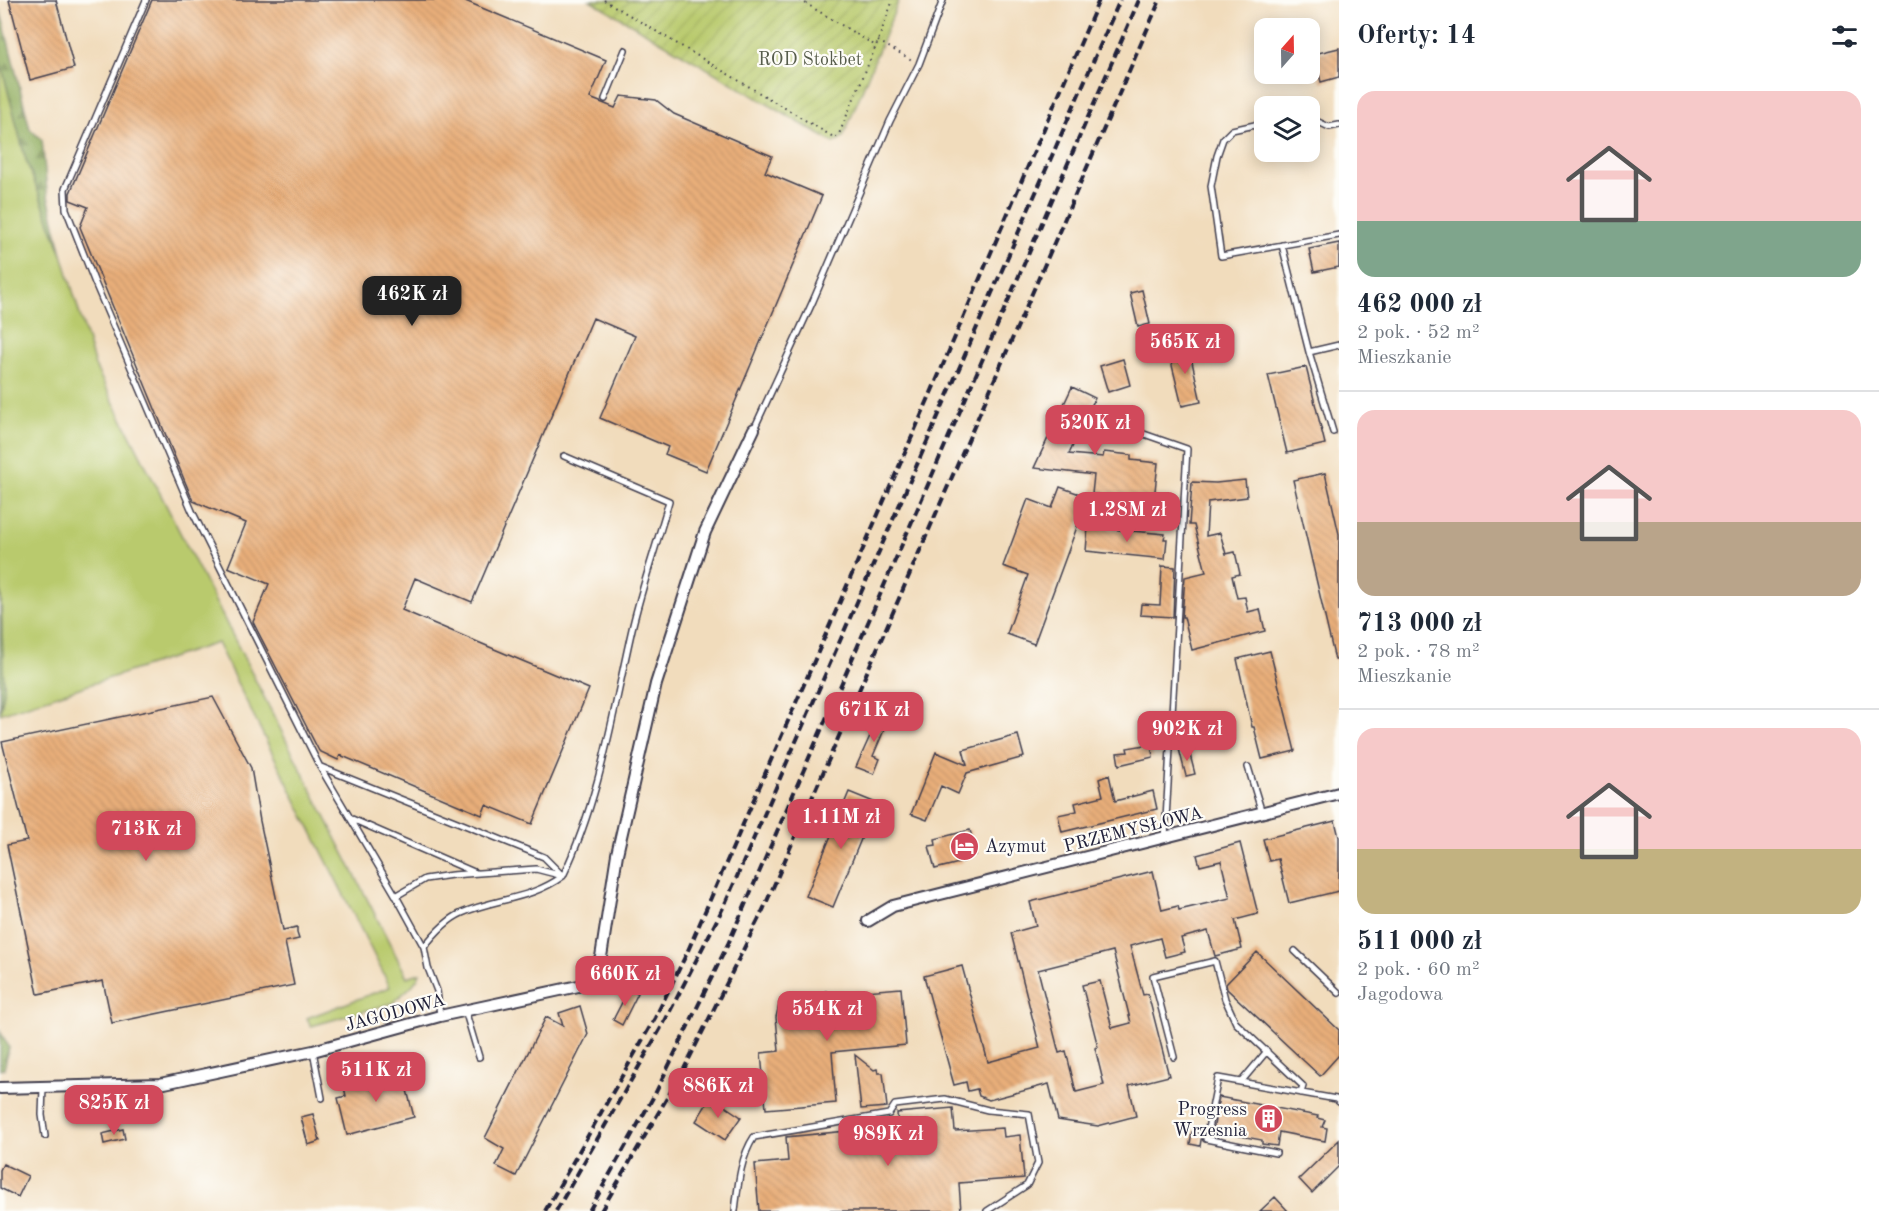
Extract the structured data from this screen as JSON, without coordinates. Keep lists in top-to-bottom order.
{
  "streets": {
    "street": ["PRZEMYSŁOWA", "JAGODOWA"]
  },
  "parks": ["ROD Stokbet"],
  "places": {
    "hotel": ["Azymut"],
    "building": ["Progress Wrzesnia"]
  },
  "north": "top",
  "page": {
    "heading": "Oferty: 14",
    "list": [
      {
        "name": "462 000 zł",
        "note": "2 pok. · 52 m² · Mieszkanie"
      },
      {
        "name": "713 000 zł",
        "note": "2 pok. · 78 m² · Mieszkanie"
      },
      {
        "name": "511 000 zł",
        "note": "2 pok. · 60 m² · Jagodowa"
      }
    ],
    "price": [
      "462K zł",
      "565K zł",
      "520K zł",
      "1.28M zł",
      "671K zł",
      "902K zł",
      "1.11M zł",
      "713K zł",
      "660K zł",
      "554K zł",
      "511K zł",
      "886K zł",
      "825K zł",
      "989K zł"
    ]
  }
}
